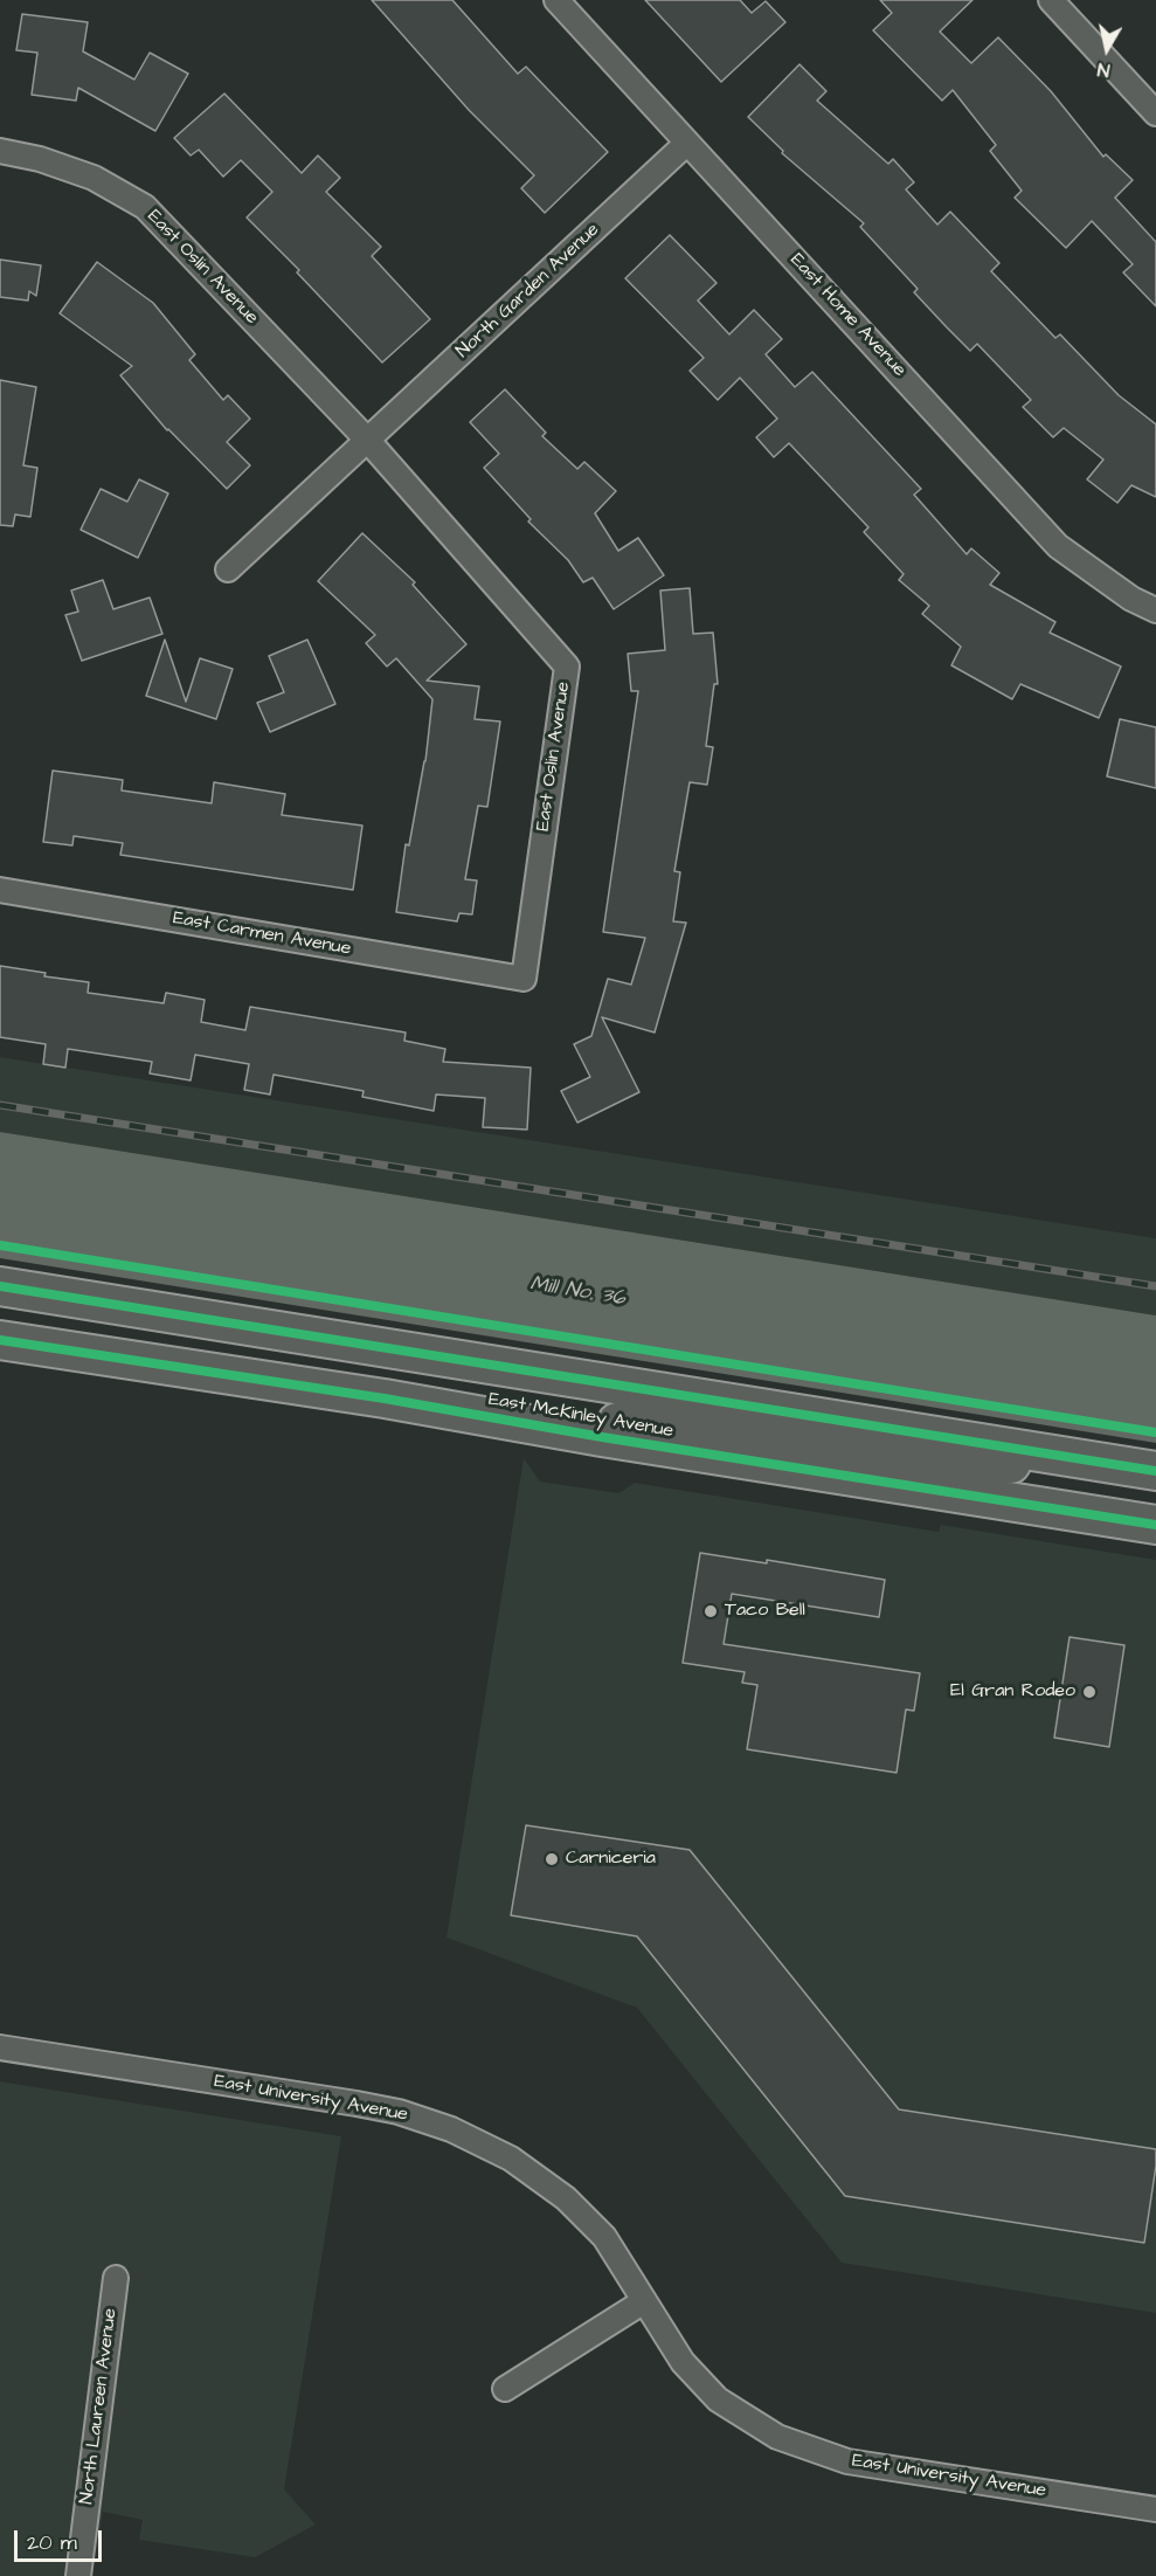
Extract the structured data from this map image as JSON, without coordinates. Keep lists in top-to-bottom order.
{
  "streets": {
    "main road": ["East McKinley Avenue"],
    "street": [
      "East Oslin Avenue",
      "North Garden Avenue",
      "East Home Avenue",
      "East Carmen Avenue",
      "East University Avenue",
      "North Laureen Avenue"
    ]
  },
  "crossings": [
    ["East Oslin Avenue", "North Garden Avenue"],
    ["East Oslin Avenue", "East Carmen Avenue"],
    ["North Garden Avenue", "East Home Avenue"]
  ],
  "water": ["Mill No. 36"],
  "places": ["Taco Bell", "El Gran Rodeo", "Carniceria"],
  "scale_bar": "20 m",
  "north": "bottom"
}
